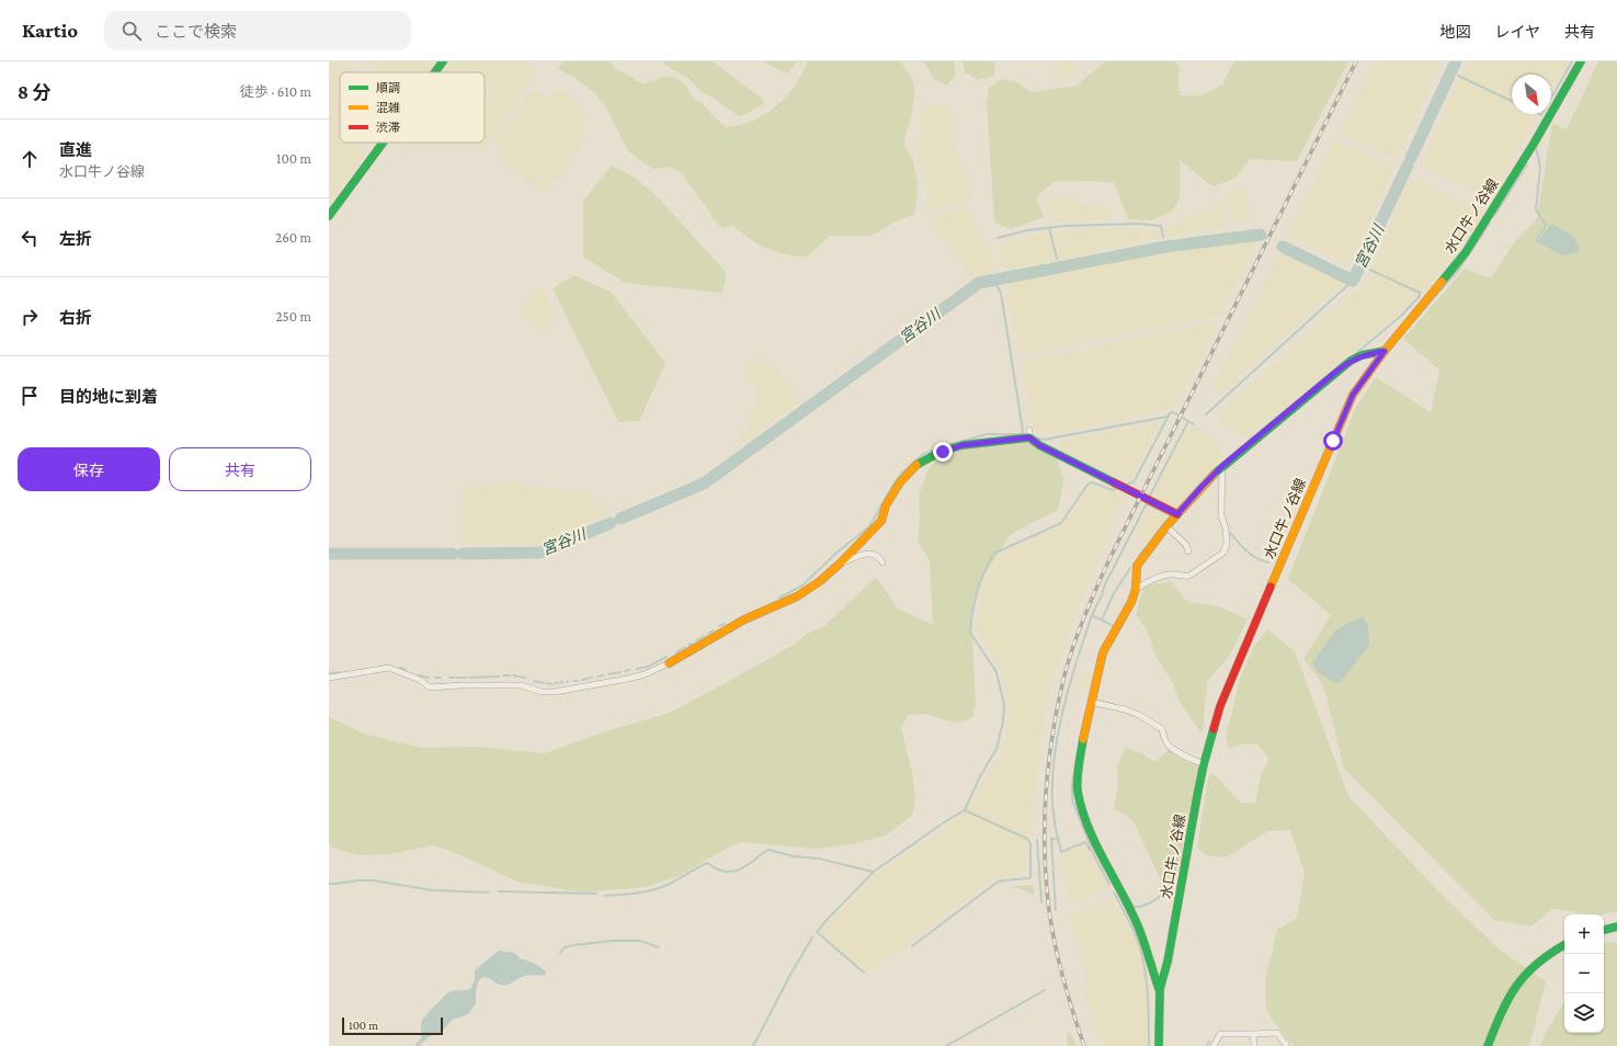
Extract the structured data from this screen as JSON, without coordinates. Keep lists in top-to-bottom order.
{
  "streets": {
    "street": ["水口牛ノ谷線"]
  },
  "water": ["宮谷川"],
  "legend": ["順調", "混雑", "渋滞"],
  "scale_bar": "100 m",
  "north": "bottom right",
  "page": {
    "header": "Kartio",
    "search": "ここで検索",
    "nav": ["地図", "レイヤ", "共有"],
    "heading": ["8 分", "徒歩 · 610 m"],
    "list": [
      ["直進", "水口牛ノ谷線", "100 m"],
      ["左折", "260 m"],
      ["右折", "250 m"],
      "目的地に到着"
    ],
    "buttons": ["保存", "共有"],
    "map_buttons": ["+", "−"],
    "scale": "100 m"
  }
}
